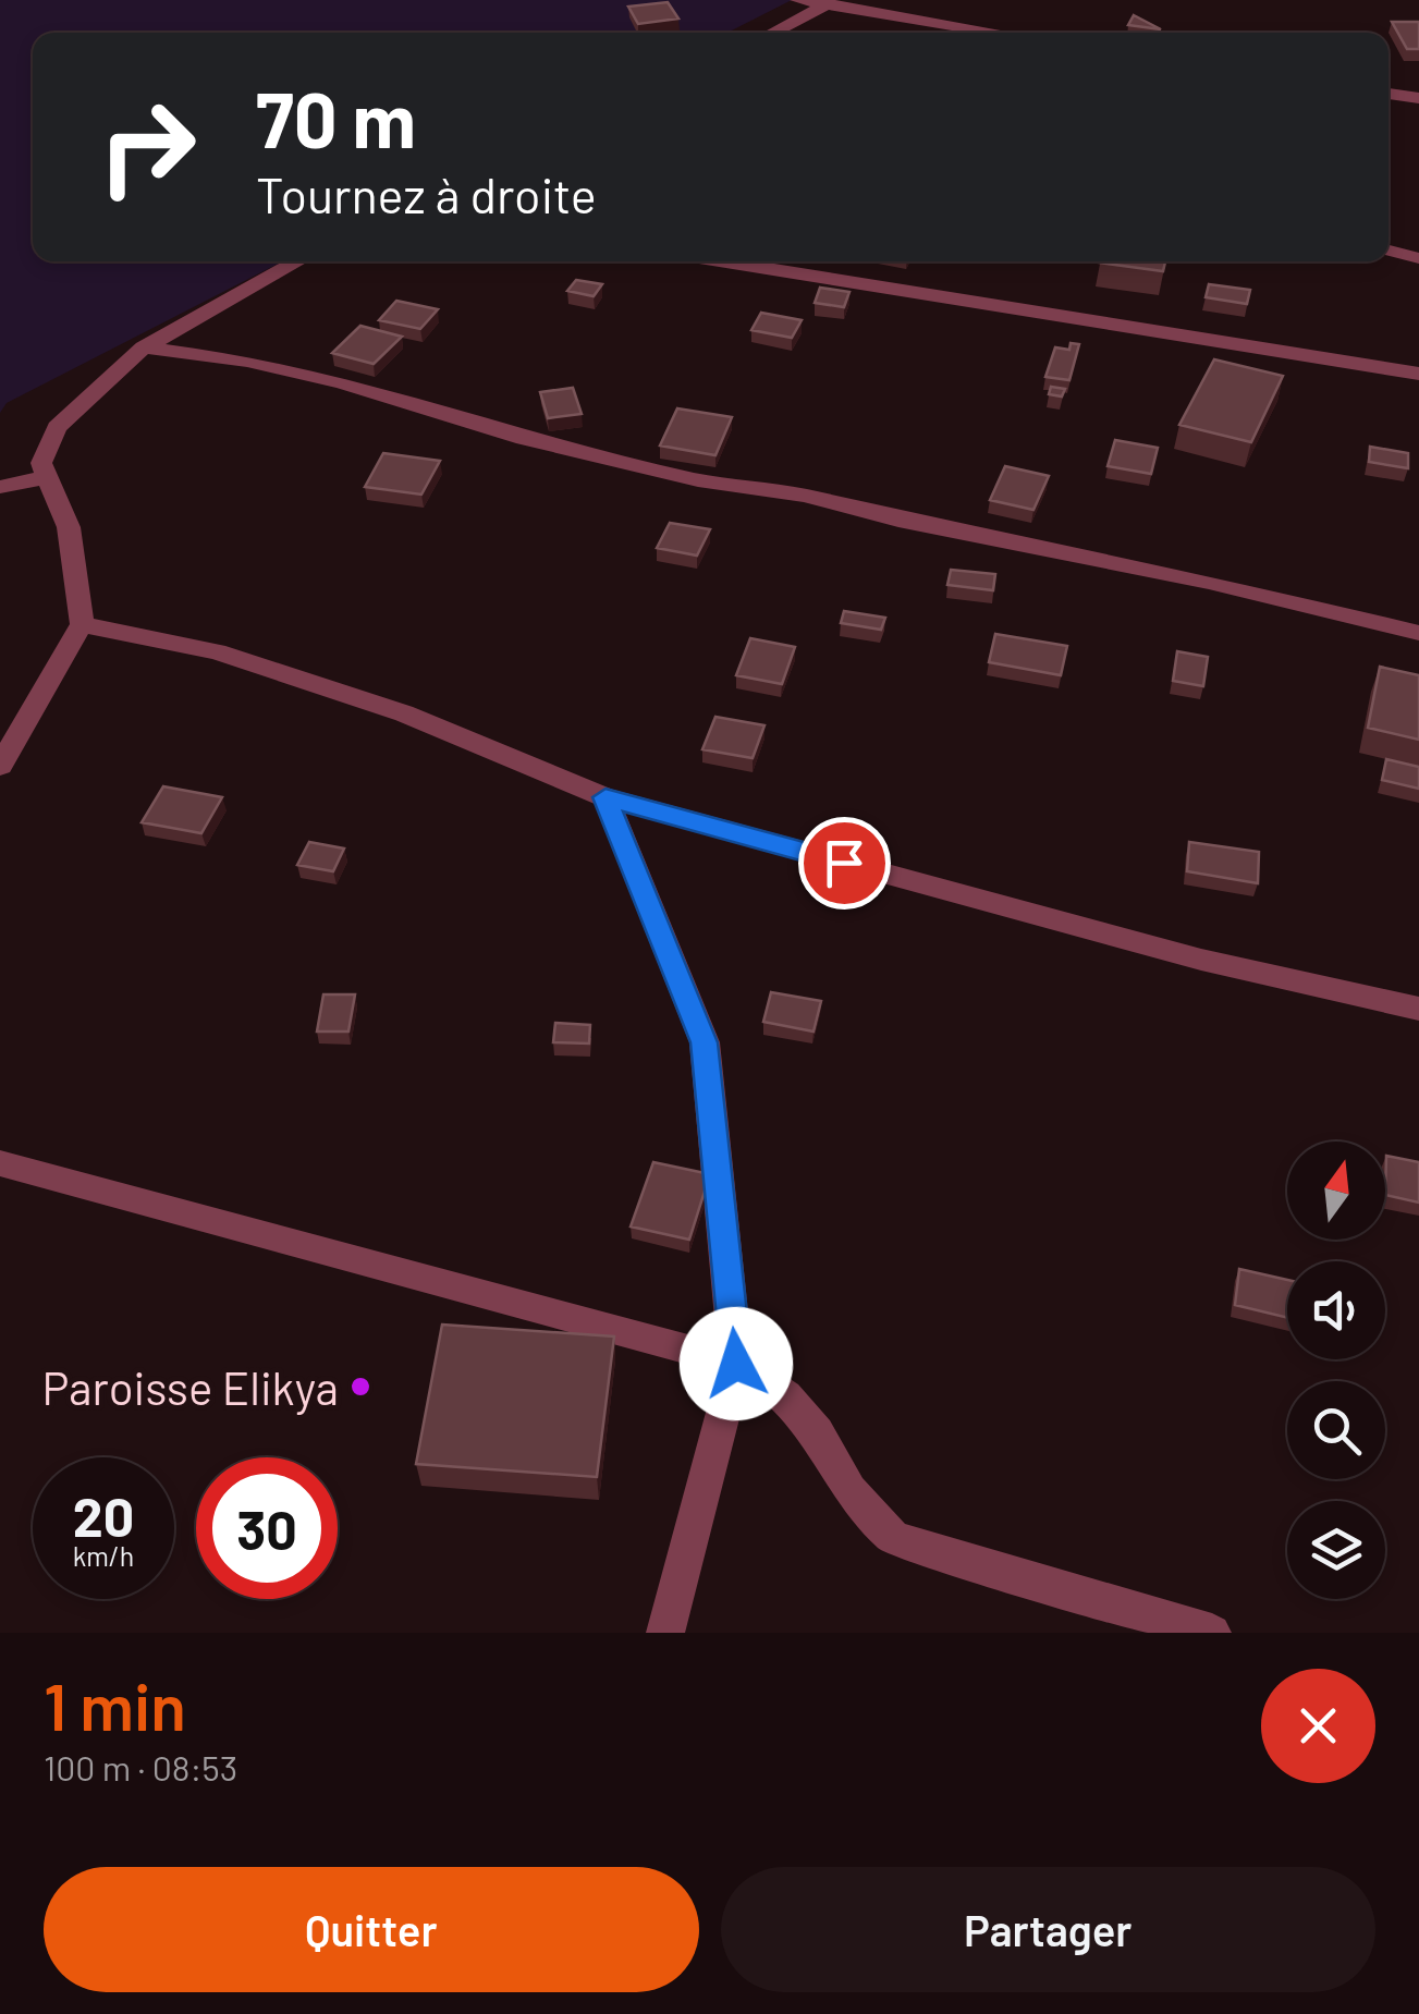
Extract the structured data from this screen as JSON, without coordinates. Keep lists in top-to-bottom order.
{
  "places": ["Paroisse Elikya"],
  "north": "top",
  "page": {
    "turn": ["70 m", "Tournez à droite"],
    "speed": "20 km/h",
    "limit": "30",
    "heading": ["1 min", "100 m · 08:53"],
    "buttons": ["Quitter", "Partager"]
  }
}
